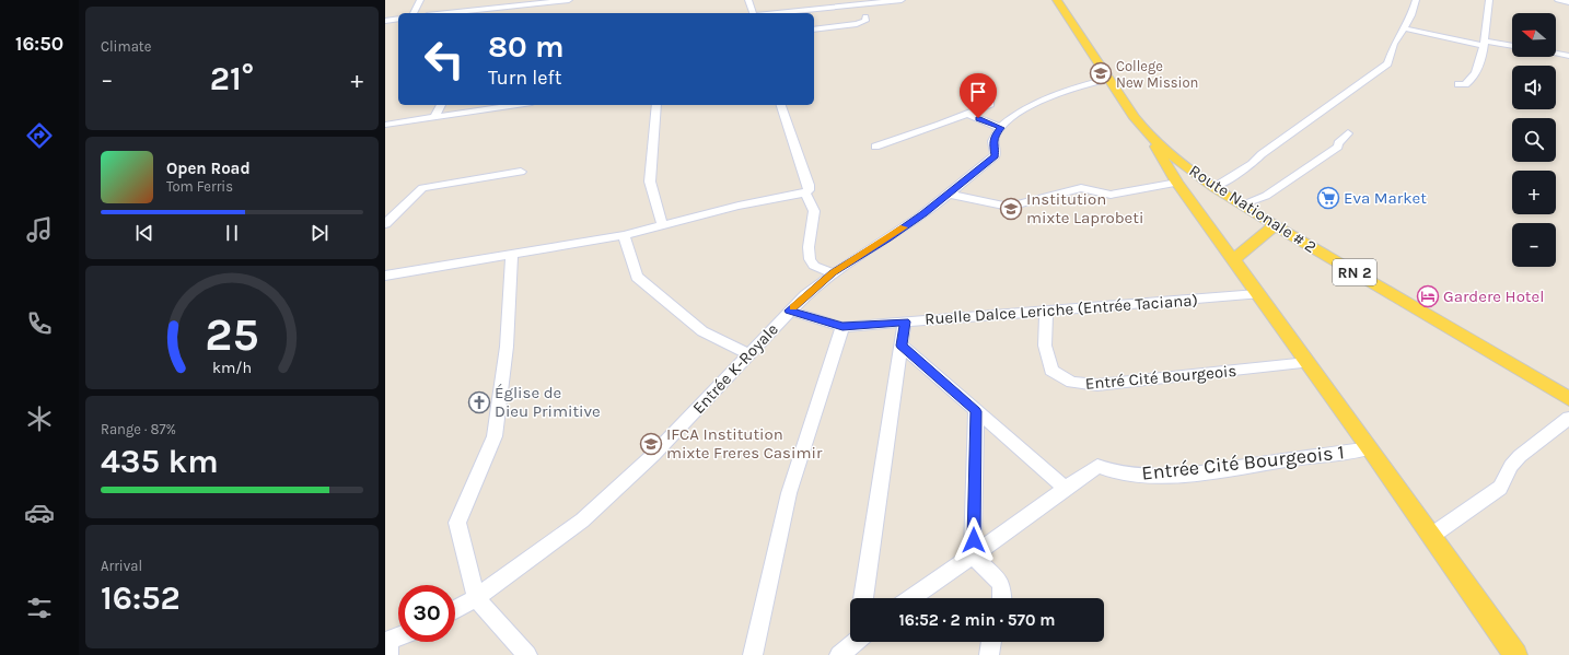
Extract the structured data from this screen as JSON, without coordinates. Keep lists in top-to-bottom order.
{
  "streets": {
    "main road": ["Route Nationale # 2", "RN 2"],
    "street": [
      "Ruelle Dalce Leriche (Entrée Taciana)",
      "Entrée K-Royale",
      "Entré Cité Bourgeois",
      "Entrée Cité Bourgeois 1"
    ]
  },
  "crossings": [
    ["Route Nationale # 2", "Entrée K-Royale"],
    ["Ruelle Dalce Leriche (Entrée Taciana)", "Entrée K-Royale"],
    ["Ruelle Dalce Leriche (Entrée Taciana)", "Entré Cité Bourgeois"]
  ],
  "places": {
    "school or university": ["College New Mission", "Institution mixte Laprobeti", "IFCA Institution mixte Freres Casimir"],
    "supermarket": ["Eva Market"],
    "hotel": ["Gardere Hotel"],
    "church": ["Église de Dieu Primitive"]
  },
  "north": "left",
  "page": {
    "tabs": "16:50",
    "tile": [
      "Climate",
      ["Range · 87%", "435 km"],
      ["Arrival", "16:52"]
    ],
    "map_buttons": ["+", "−"],
    "turn": ["80 m", "Turn left"],
    "heat": ["−", "21°", "+"],
    "song": ["Open Road", "Tom Ferris"],
    "limit": "30",
    "trip": "16:52 · 2 min · 570 m",
    "gauge": ["25", "km/h"]
  }
}
